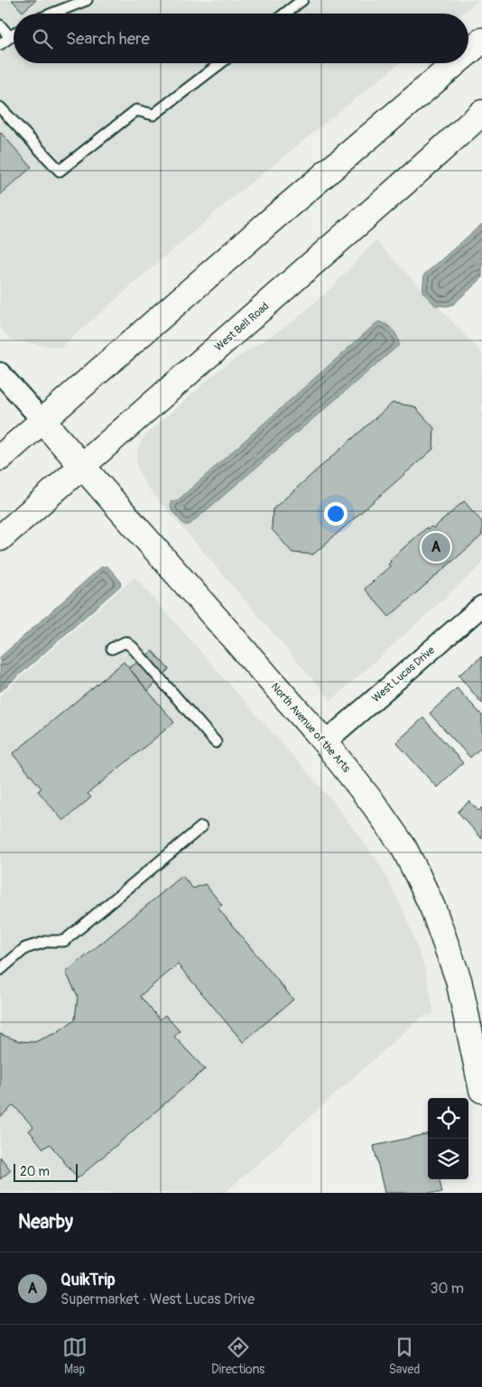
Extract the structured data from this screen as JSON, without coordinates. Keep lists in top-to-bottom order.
{
  "streets": {
    "main road": ["West Bell Road", "North Avenue of the Arts"],
    "street": ["West Lucas Drive"]
  },
  "crossings": [
    ["West Bell Road", "North Avenue of the Arts"],
    ["West Lucas Drive", "North Avenue of the Arts"]
  ],
  "scale_bar": "20 m",
  "page": {
    "search": "Search here",
    "pins": "A",
    "scale": "20 m",
    "heading": "Nearby",
    "list": [
      {
        "mark": "A",
        "name": "QuikTrip",
        "note": "Supermarket · West Lucas Drive",
        "value": "30 m"
      }
    ],
    "nav": ["Map", "Directions", "Saved"]
  }
}
